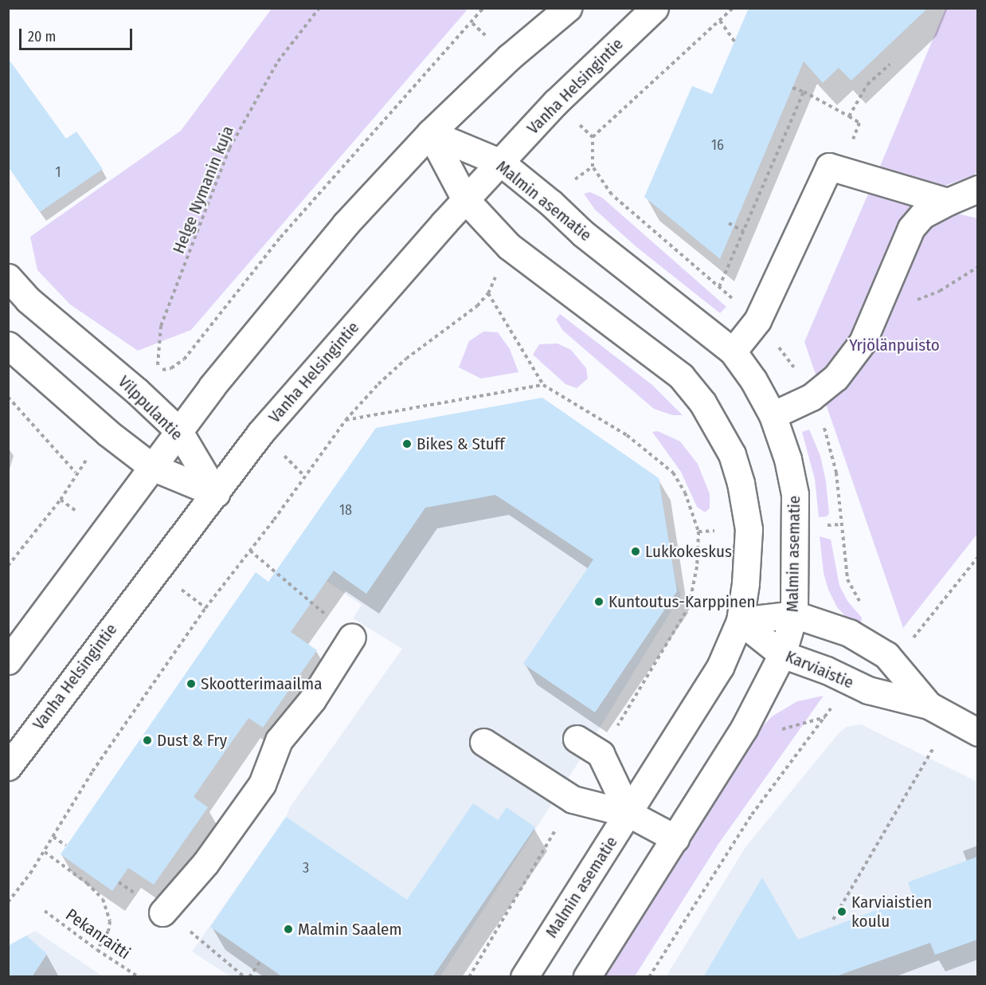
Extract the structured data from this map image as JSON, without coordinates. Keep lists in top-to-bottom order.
{
  "streets": {
    "main road": [
      "Vanha Helsingintie",
      "Malmin asematie",
      "Vilppulantie",
      "Karviaistie"
    ],
    "path": ["Helge Nymanin kuja", "Pekanraitti"]
  },
  "crossings": [
    ["Vanha Helsingintie", "Malmin asematie"],
    ["Vanha Helsingintie", "Vilppulantie"],
    ["Malmin asematie", "Karviaistie"]
  ],
  "parks": ["Yrjölänpuisto"],
  "places": [
    "Bikes & Stuff",
    "Lukkokeskus",
    "Kuntoutus-Karppinen",
    "Skootterimaailma",
    "Dust & Fry",
    "Karviaistien koulu",
    "Malmin Saalem"
  ],
  "house_numbers": [
    "16",
    "1",
    "18",
    "3"
  ],
  "scale_bar": "20 m"
}
